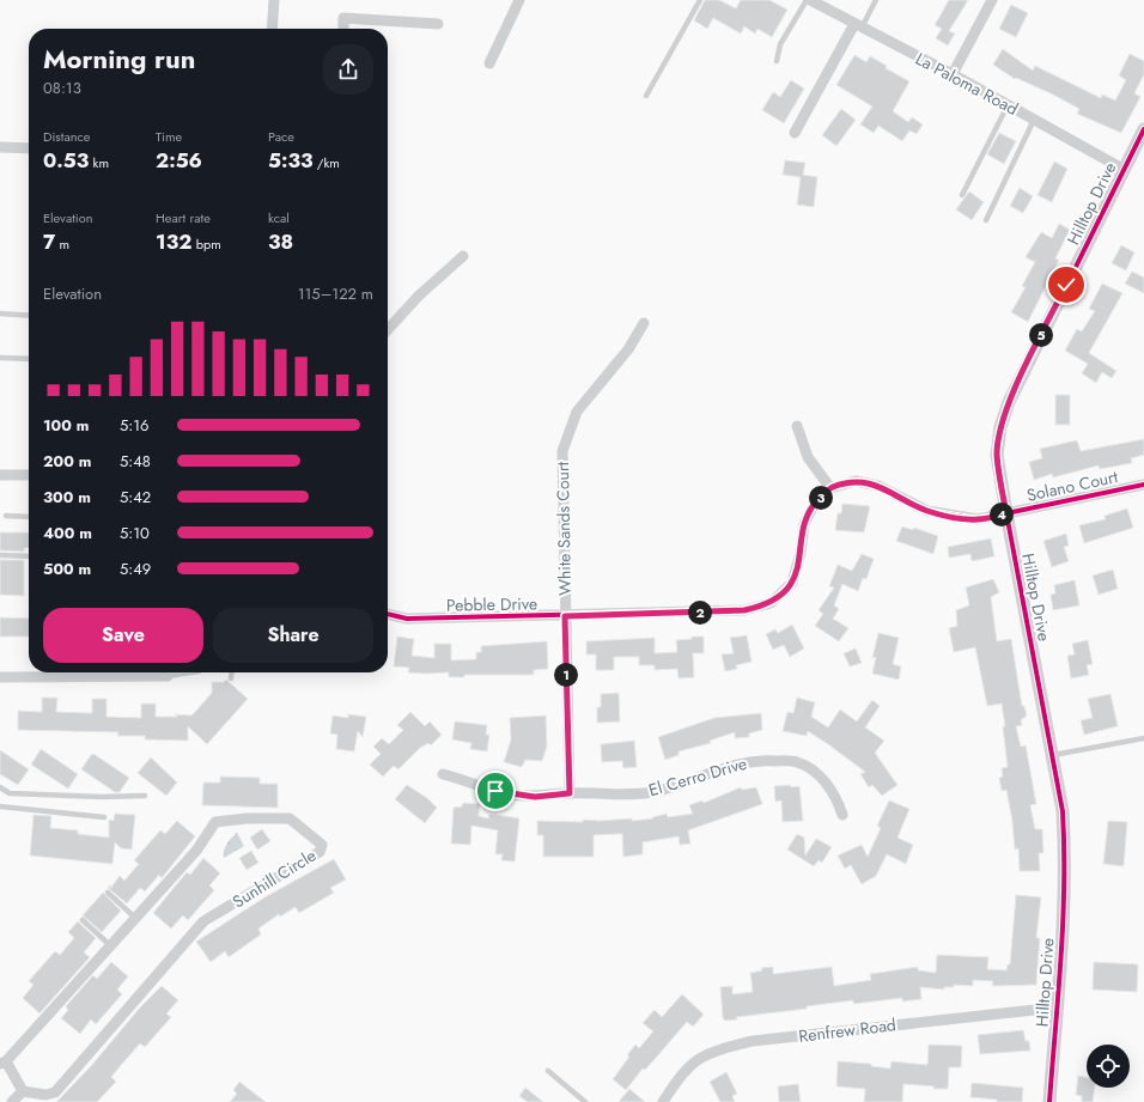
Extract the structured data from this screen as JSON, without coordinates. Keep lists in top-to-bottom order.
{
  "streets": {
    "street": [
      "La Paloma Road",
      "Hilltop Drive",
      "Solano Court",
      "White Sands Court",
      "Pebble Drive",
      "El Cerro Drive",
      "Sunhill Circle",
      "Renfrew Road"
    ]
  },
  "crossings": [
    ["La Paloma Road", "Hilltop Drive"],
    ["Hilltop Drive", "Solano Court"],
    ["Hilltop Drive", "Pebble Drive"],
    ["Hilltop Drive", "Renfrew Road"],
    ["Solano Court", "Pebble Drive"],
    ["White Sands Court", "Pebble Drive"],
    ["White Sands Court", "El Cerro Drive"]
  ],
  "page": {
    "heading": ["Morning run", "08:13"],
    "stats": [
      ["Distance", "0.53 km"],
      ["Time", "2:56"],
      ["Pace", "5:33 /km"],
      ["Elevation", "7 m"],
      ["Heart rate", "132 bpm"],
      ["kcal", "38"]
    ],
    "chart": ["Elevation", "115–122 m"],
    "pins": [
      "5",
      "3",
      "4",
      "2",
      "1"
    ],
    "list": [
      {
        "name": "100 m",
        "note": "5:16"
      },
      {
        "name": "200 m",
        "note": "5:48"
      },
      {
        "name": "300 m",
        "note": "5:42"
      },
      {
        "name": "400 m",
        "note": "5:10"
      },
      {
        "name": "500 m",
        "note": "5:49"
      }
    ],
    "buttons": ["Save", "Share"]
  }
}
